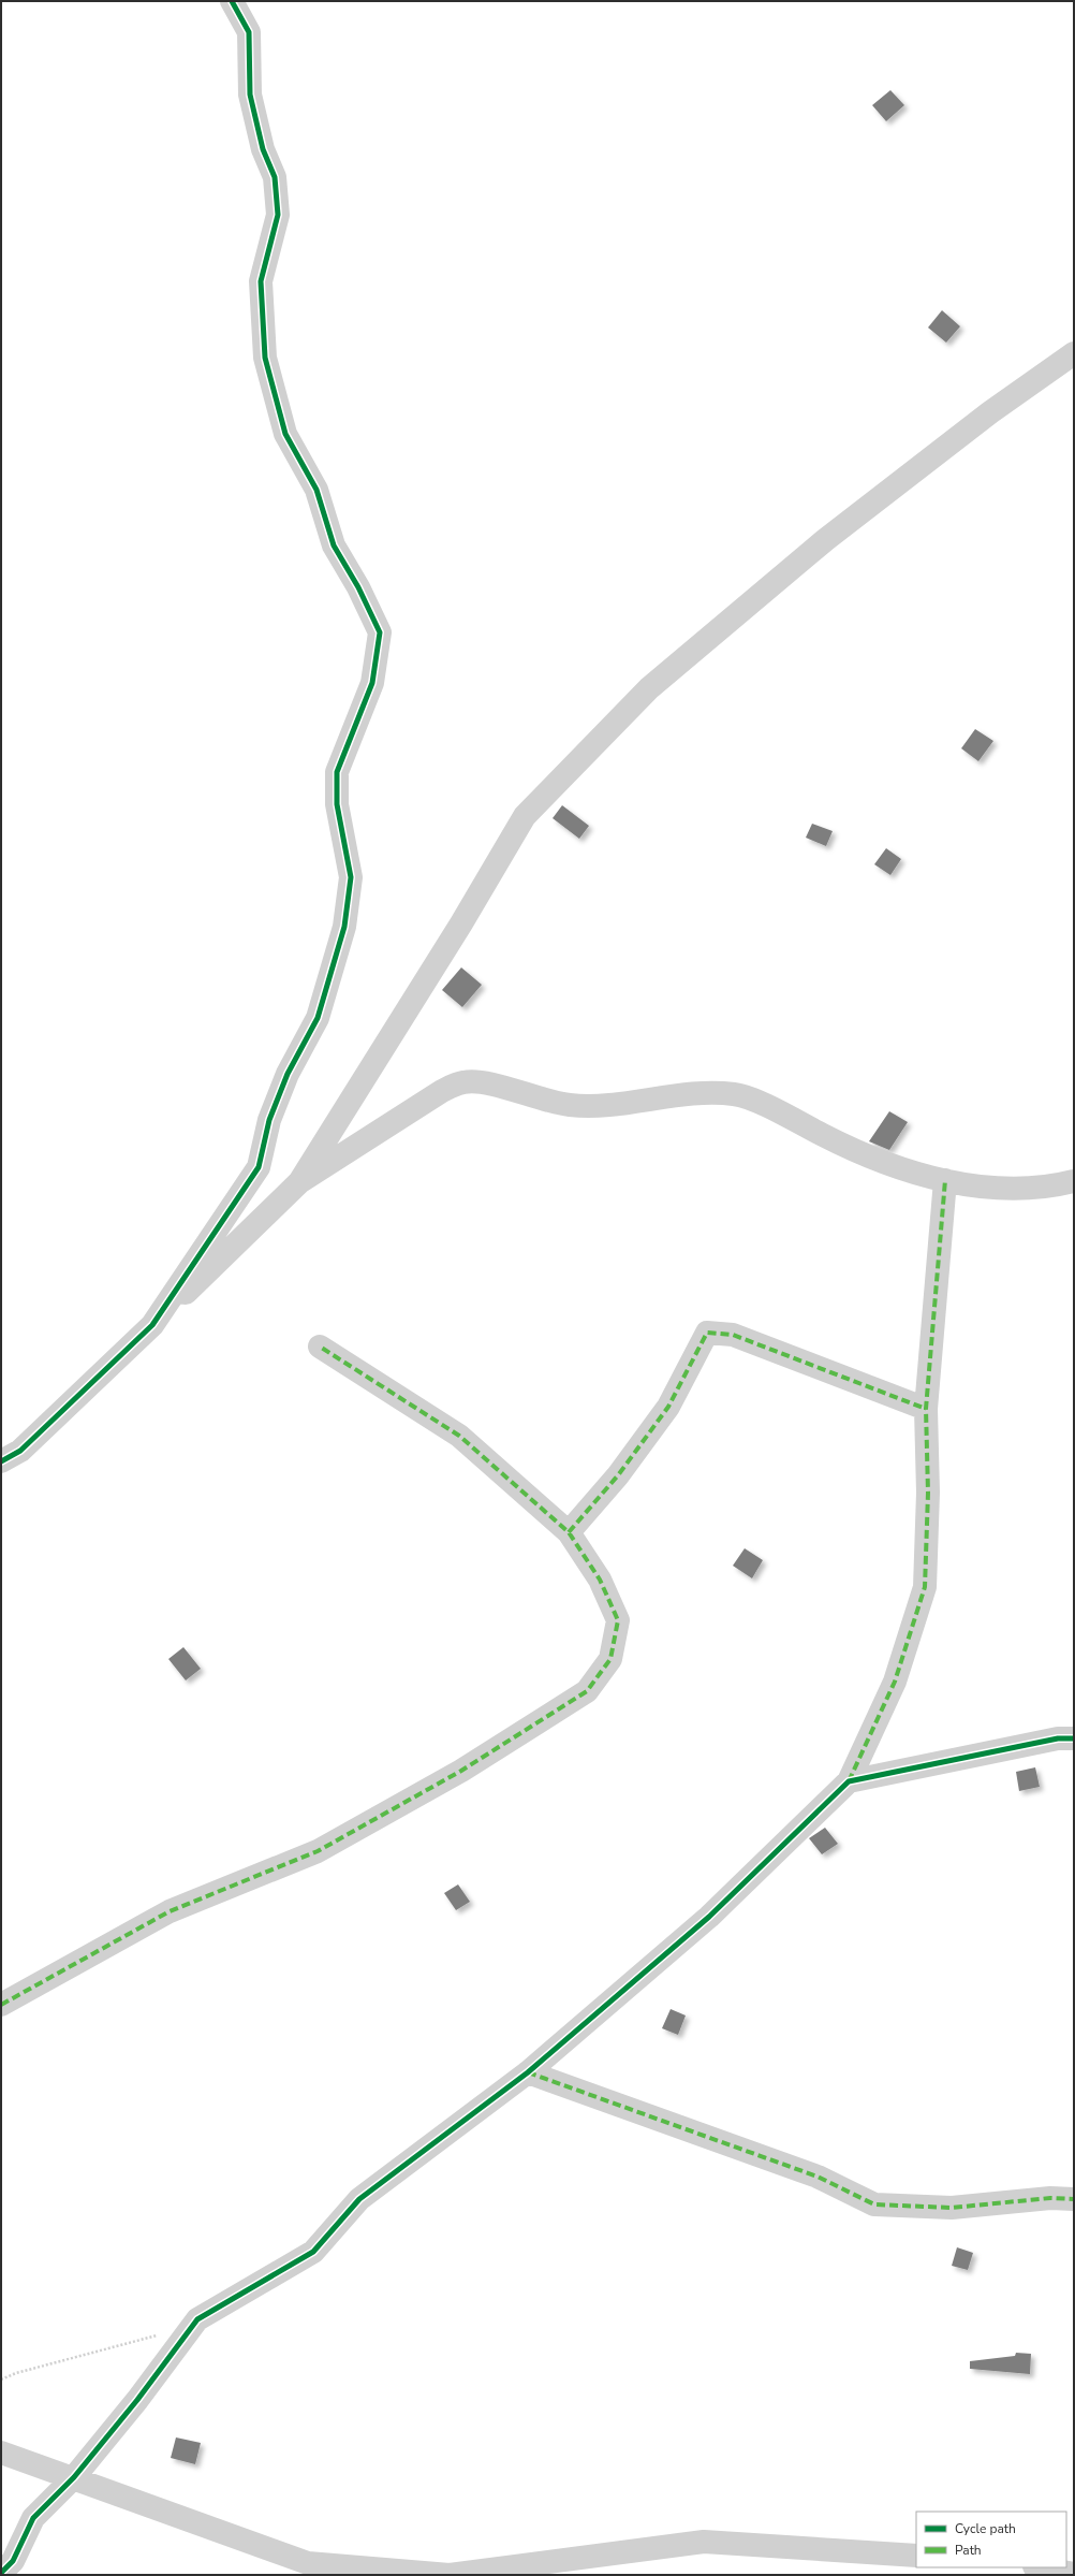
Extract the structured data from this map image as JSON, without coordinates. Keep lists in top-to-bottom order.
{
  "legend": ["Cycle path", "Path"]
}
